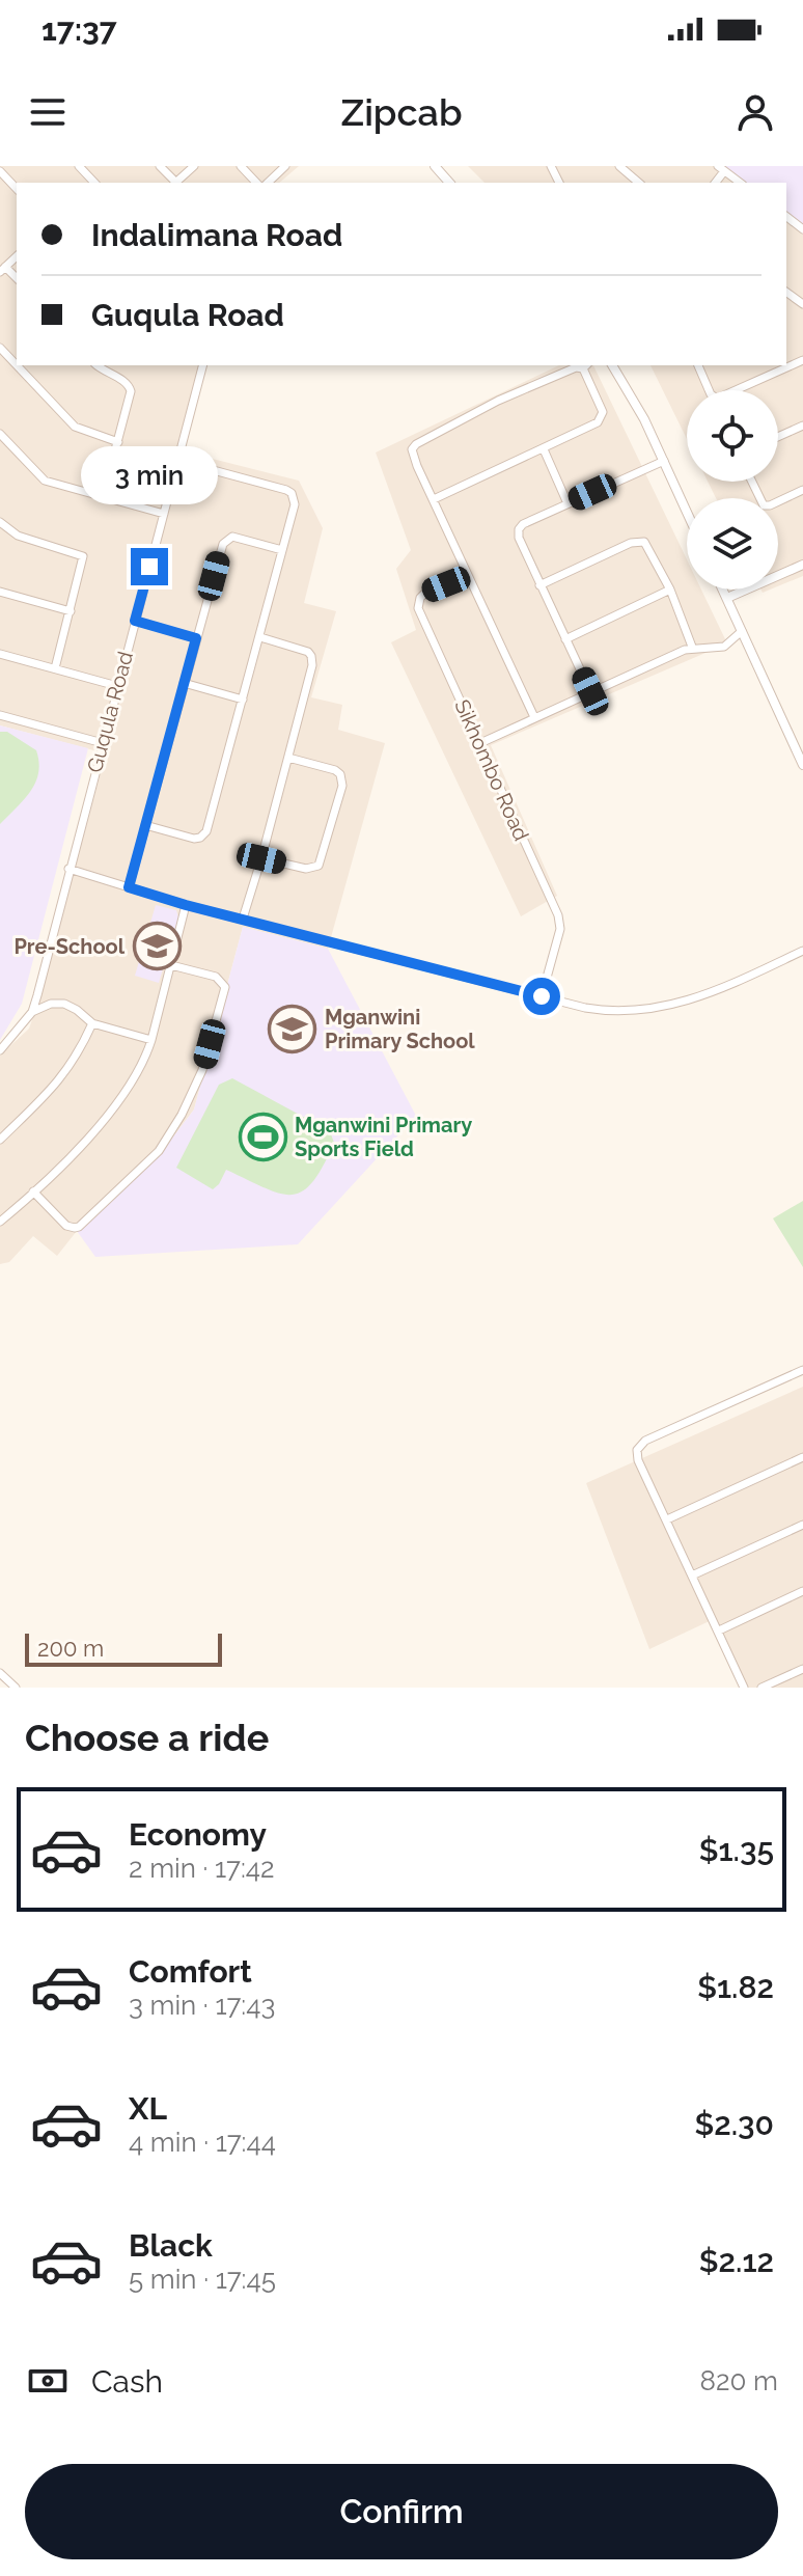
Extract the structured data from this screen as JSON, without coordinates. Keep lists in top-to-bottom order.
{
  "streets": {
    "street": ["Guqula Road", "Sikhombo Road"]
  },
  "places": {
    "school or university": ["Pre-School", "Mganwini Primary School"],
    "sports": ["Mganwini Primary Sports Field"]
  },
  "scale_bar": "200 m",
  "page": {
    "status": "17:37",
    "header": "Zipcab",
    "banner": ["Indalimana Road", "Guqula Road"],
    "bubble": "3 min",
    "scale": "200 m",
    "heading": "Choose a ride",
    "list": [
      {
        "name": "Economy",
        "note": "2 min · 17:42",
        "value": "$1.35"
      },
      {
        "name": "Comfort",
        "note": "3 min · 17:43",
        "value": "$1.82"
      },
      {
        "name": "XL",
        "note": "4 min · 17:44",
        "value": "$2.30"
      },
      {
        "name": "Black",
        "note": "5 min · 17:45",
        "value": "$2.12"
      }
    ],
    "pay": ["Cash", "820 m"],
    "buttons": "Confirm"
  }
}
